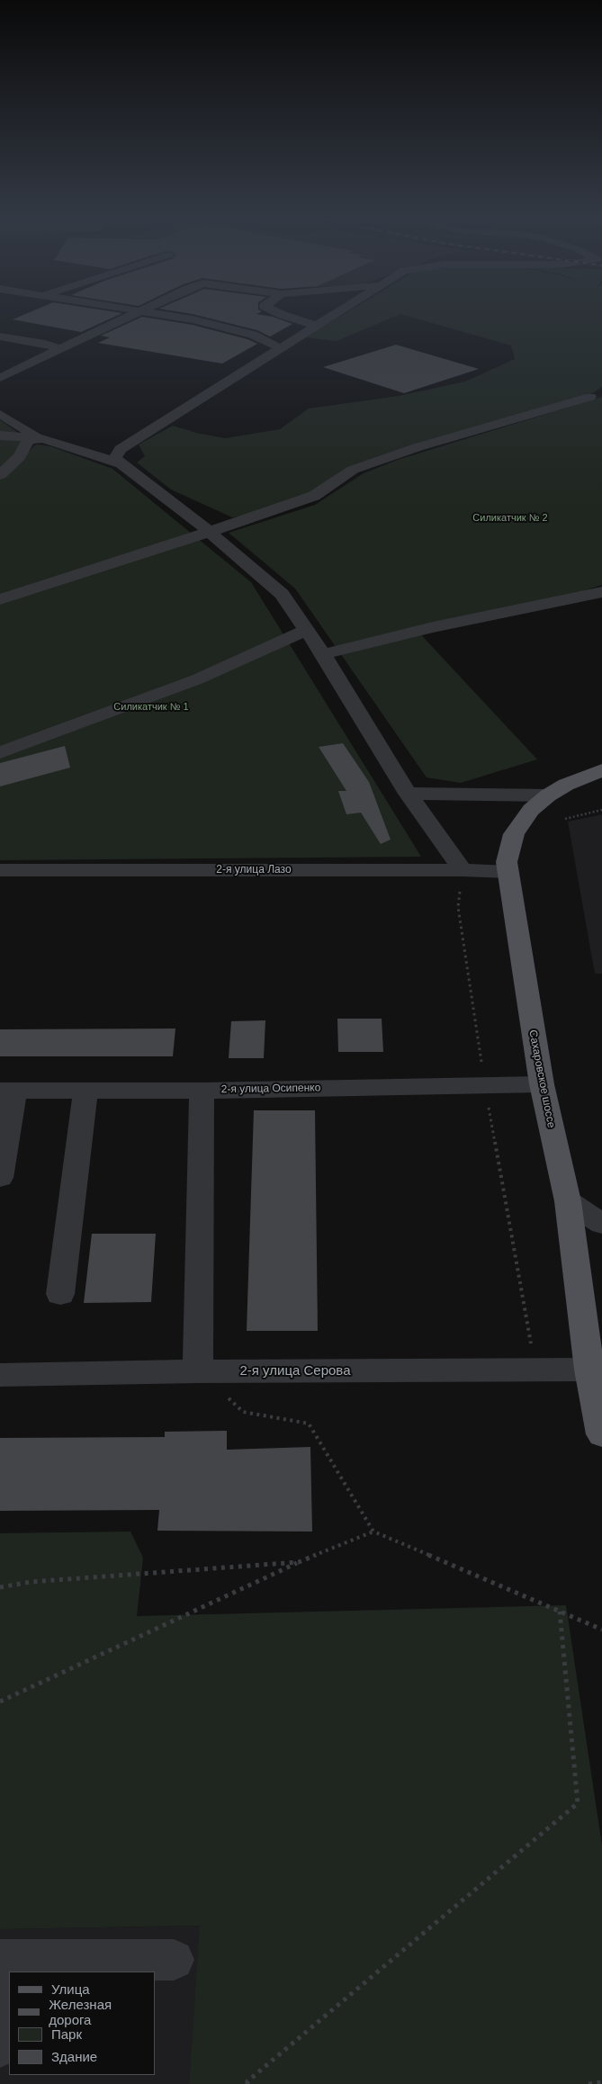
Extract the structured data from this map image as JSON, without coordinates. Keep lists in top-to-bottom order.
{
  "streets": {
    "main road": ["Сахаровское шоссе"],
    "street": ["2-я улица Лазо", "2-я улица Осипенко", "2-я улица Серова"]
  },
  "crossings": [
    ["2-я улица Лазо", "Сахаровское шоссе"],
    ["Сахаровское шоссе", "2-я улица Осипенко"],
    ["Сахаровское шоссе", "2-я улица Серова"]
  ],
  "parks": ["Силикатчик № 2", "Силикатчик № 1"],
  "legend": [
    "Улица",
    "Железная дорога",
    "Парк",
    "Здание"
  ]
}
